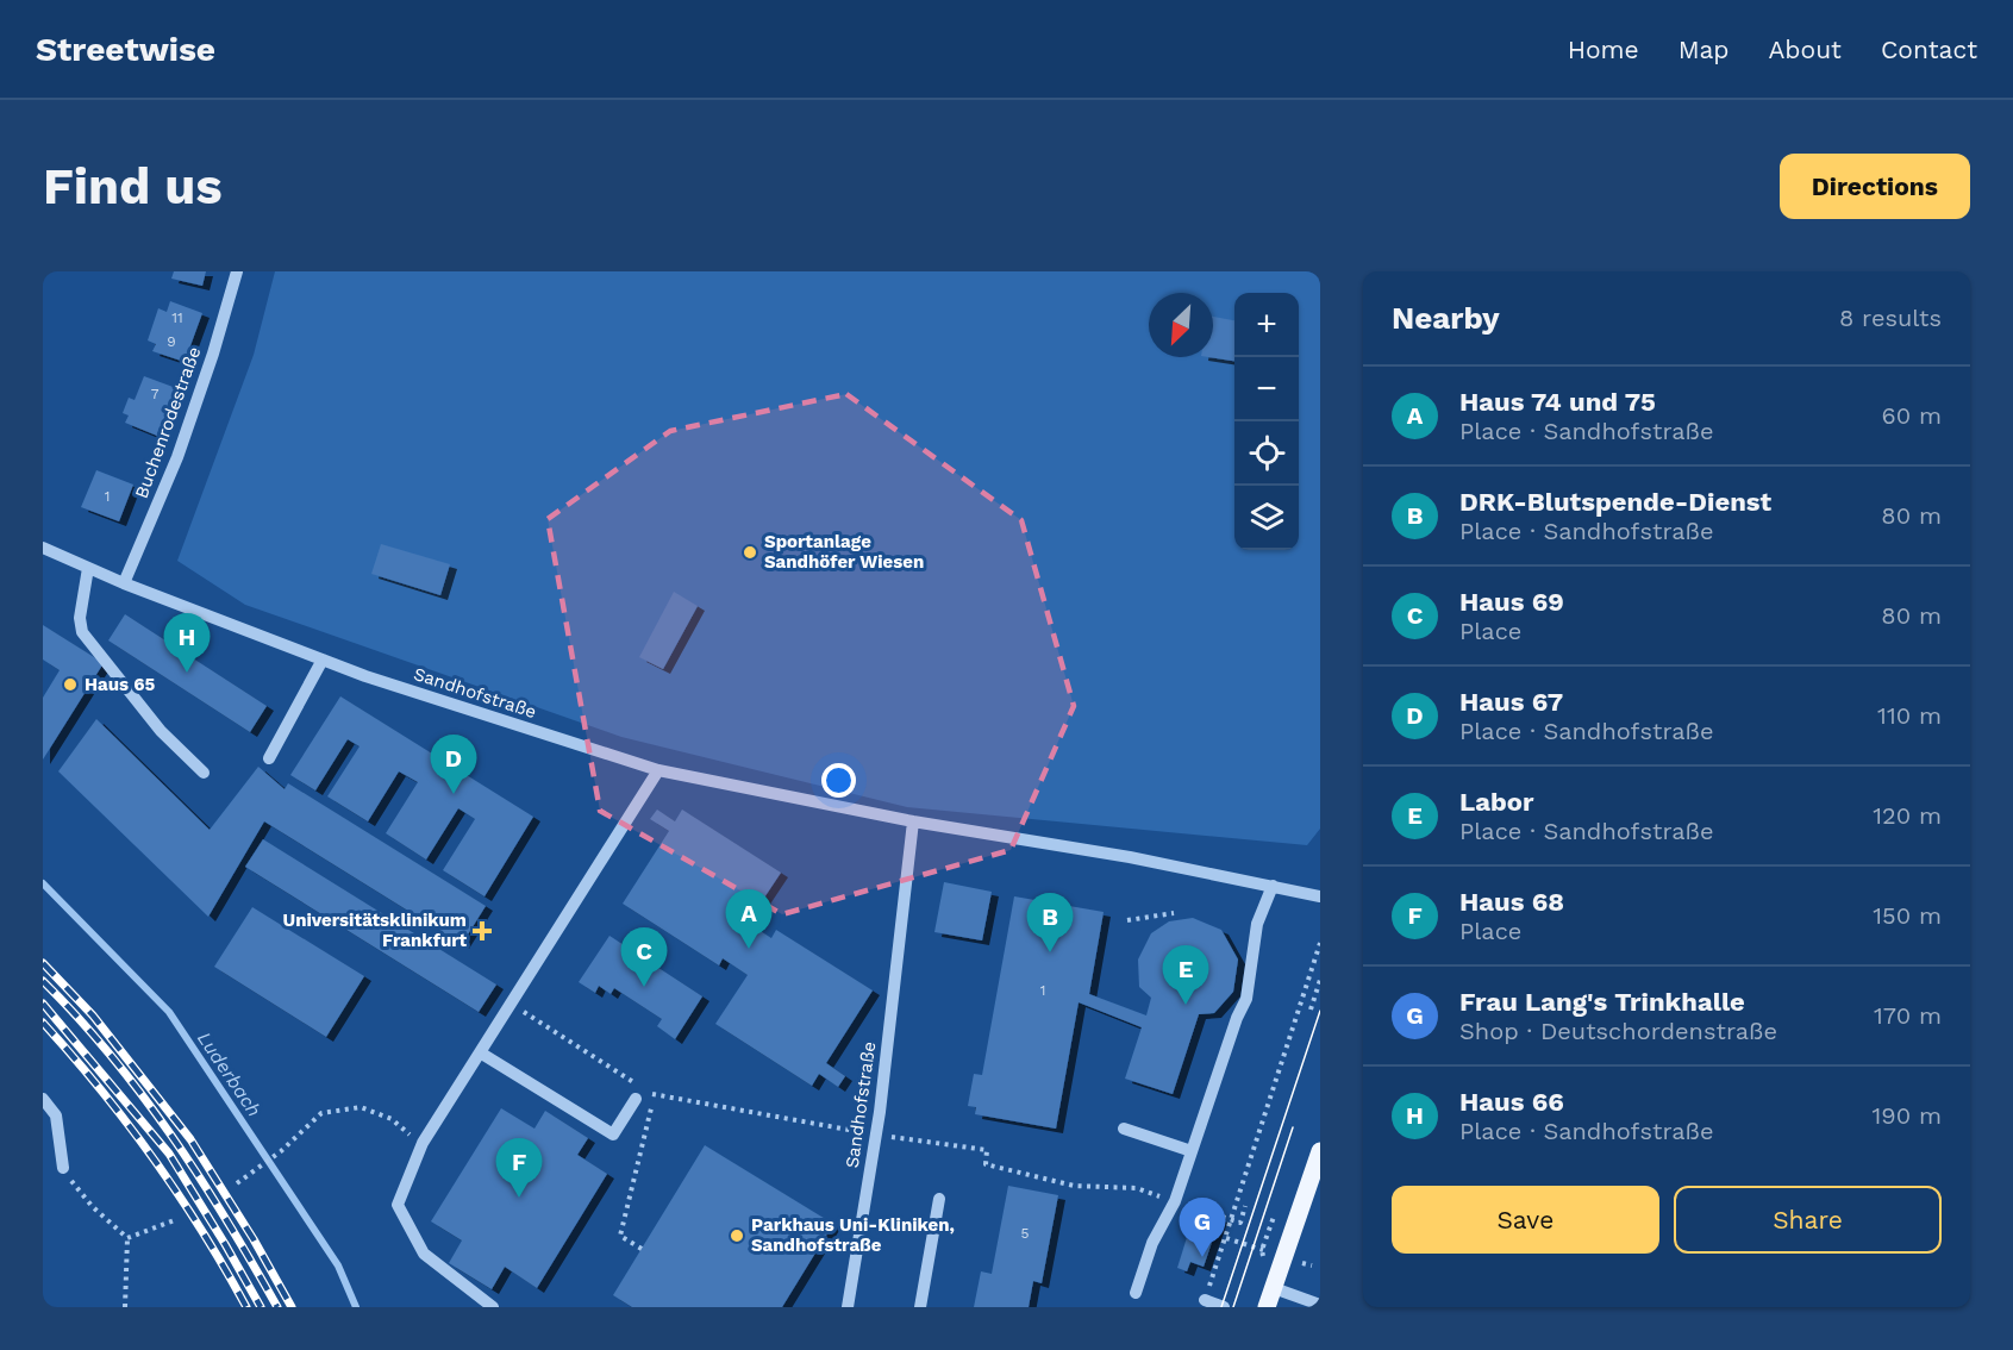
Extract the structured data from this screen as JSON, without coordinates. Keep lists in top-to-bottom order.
{
  "streets": {
    "street": ["Buchenrodestraße", "Sandhofstraße"]
  },
  "crossings": [
    ["Buchenrodestraße", "Sandhofstraße"]
  ],
  "water": ["Luderbach"],
  "places": {
    "other": ["Sportanlage Sandhöfer Wiesen", "Haus 65", "Parkhaus Uni-Kliniken, Sandhofstraße"],
    "health": ["Universitätsklinikum Frankfurt"]
  },
  "house_numbers": [
    "11",
    "9",
    "7",
    "1",
    "1",
    "5"
  ],
  "north": "bottom left",
  "page": {
    "header": "Streetwise",
    "nav": [
      "Home",
      "Map",
      "About",
      "Contact"
    ],
    "buttons": [
      "Directions",
      ["Save", "Share"]
    ],
    "title": "Find us",
    "heading": ["Nearby", "8 results"],
    "map_buttons": ["+", "−"],
    "list": [
      {
        "mark": "A",
        "name": "Haus 74 und 75",
        "note": "Place · Sandhofstraße",
        "value": "60 m"
      },
      {
        "mark": "B",
        "name": "DRK-Blutspende-Dienst",
        "note": "Place · Sandhofstraße",
        "value": "80 m"
      },
      {
        "mark": "C",
        "name": "Haus 69",
        "note": "Place",
        "value": "80 m"
      },
      {
        "mark": "D",
        "name": "Haus 67",
        "note": "Place · Sandhofstraße",
        "value": "110 m"
      },
      {
        "mark": "E",
        "name": "Labor",
        "note": "Place · Sandhofstraße",
        "value": "120 m"
      },
      {
        "mark": "F",
        "name": "Haus 68",
        "note": "Place",
        "value": "150 m"
      },
      {
        "mark": "G",
        "name": "Frau Lang's Trinkhalle",
        "note": "Shop · Deutschordenstraße",
        "value": "170 m"
      },
      {
        "mark": "H",
        "name": "Haus 66",
        "note": "Place · Sandhofstraße",
        "value": "190 m"
      }
    ],
    "pins": [
      "H",
      "D",
      "A",
      "B",
      "C",
      "E",
      "F",
      "G"
    ]
  }
}
